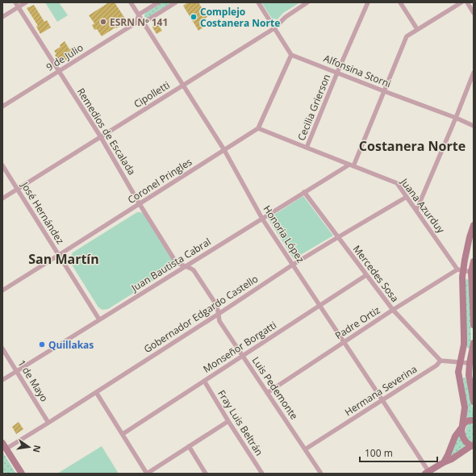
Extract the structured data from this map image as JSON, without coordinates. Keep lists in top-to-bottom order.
{
  "streets": {
    "street": [
      "9 de Julio",
      "Alfonsina Storni",
      "Cipolletti",
      "Cecilia Grierson",
      "Remedios de Escalada",
      "Coronel Pringles",
      "Juana Azurduy",
      "José Hernández",
      "Honoria López",
      "Juan Bautista Cabral",
      "Mercedes Sosa",
      "Gobernador Edgardo Castello",
      "Padre Ortiz",
      "Monseñor Borgatti",
      "1 de Mayo",
      "Luis Pedemonte",
      "Hermana Severina",
      "Fray Luis Beltrán"
    ]
  },
  "crossings": [
    ["9 de Julio", "Remedios de Escalada"],
    ["Alfonsina Storni", "Cecilia Grierson"],
    ["Cipolletti", "Remedios de Escalada"],
    ["Cipolletti", "José Hernández"],
    ["Cipolletti", "Honoria López"],
    ["Cecilia Grierson", "Juana Azurduy"],
    ["Remedios de Escalada", "Coronel Pringles"],
    ["Remedios de Escalada", "Juan Bautista Cabral"],
    ["Remedios de Escalada", "Luis Pedemonte"],
    ["Coronel Pringles", "Juana Azurduy"],
    ["Coronel Pringles", "José Hernández"],
    ["Coronel Pringles", "Honoria López"],
    ["Juana Azurduy", "Juan Bautista Cabral"],
    ["Juana Azurduy", "Gobernador Edgardo Castello"],
    ["Juana Azurduy", "Padre Ortiz"],
    ["José Hernández", "Juan Bautista Cabral"],
    ["Honoria López", "Juan Bautista Cabral"],
    ["Honoria López", "Gobernador Edgardo Castello"],
    ["Honoria López", "Padre Ortiz"],
    ["Honoria López", "Monseñor Borgatti"],
    ["Honoria López", "Hermana Severina"],
    ["Juan Bautista Cabral", "Mercedes Sosa"],
    ["Juan Bautista Cabral", "1 de Mayo"],
    ["Juan Bautista Cabral", "Luis Pedemonte"],
    ["Mercedes Sosa", "Gobernador Edgardo Castello"],
    ["Mercedes Sosa", "Padre Ortiz"],
    ["Mercedes Sosa", "Monseñor Borgatti"],
    ["Mercedes Sosa", "Hermana Severina"],
    ["Gobernador Edgardo Castello", "1 de Mayo"],
    ["Gobernador Edgardo Castello", "Luis Pedemonte"],
    ["Padre Ortiz", "Luis Pedemonte"],
    ["Monseñor Borgatti", "Luis Pedemonte"],
    ["Monseñor Borgatti", "Fray Luis Beltrán"],
    ["Luis Pedemonte", "Hermana Severina"]
  ],
  "districts": ["Costanera Norte", "San Martín"],
  "places": ["Complejo Costanera Norte", "ESRN Nº 141", "Quillakas"],
  "scale_bar": "100 m",
  "north": "right"
}
